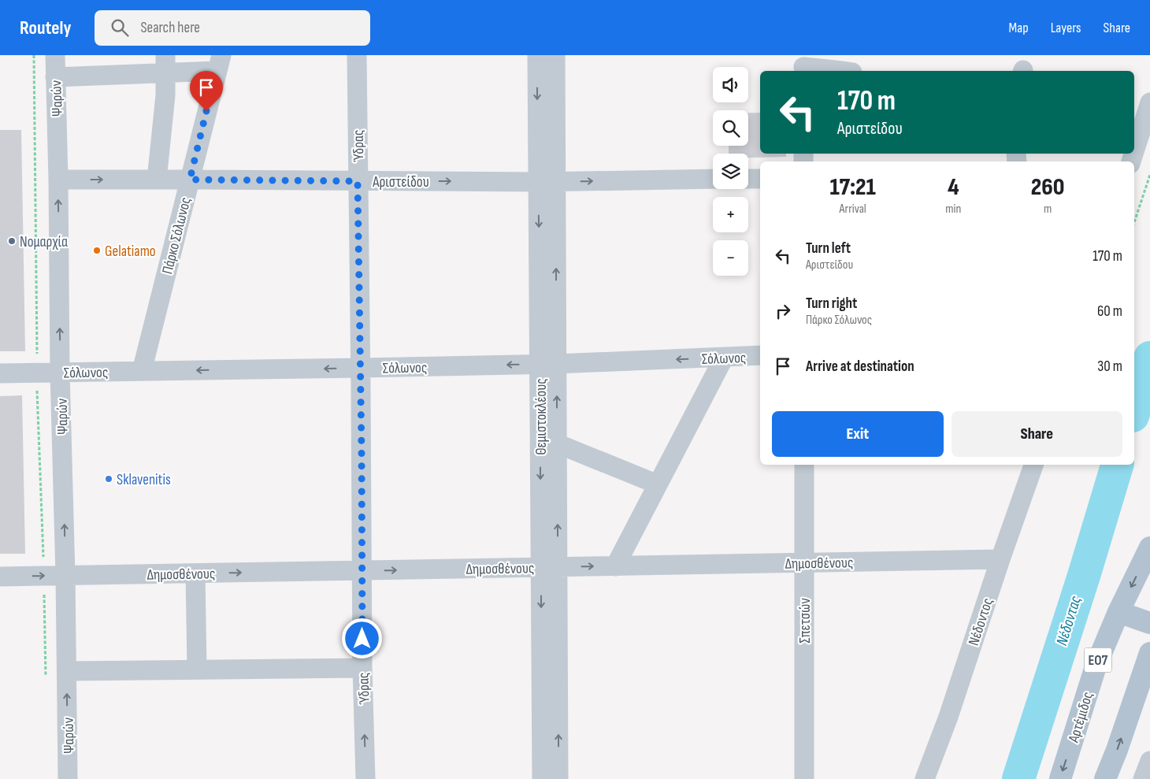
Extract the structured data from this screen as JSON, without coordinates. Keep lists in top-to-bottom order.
{
  "streets": {
    "main road": ["ΕΟ7", "Αρτέμιδος"],
    "street": [
      "Ψαρών",
      "Ύδρας",
      "Αριστείδου",
      "Πάρκο Σόλωνος",
      "Σόλωνος",
      "Θεμιστοκλέους",
      "Δημοσθένους",
      "Σπετσών",
      "Νέδοντος"
    ]
  },
  "crossings": [
    ["Ψαρών", "Αριστείδου"],
    ["Ψαρών", "Σόλωνος"],
    ["Ψαρών", "Δημοσθένους"],
    ["Ύδρας", "Αριστείδου"],
    ["Ύδρας", "Σόλωνος"],
    ["Ύδρας", "Δημοσθένους"],
    ["Αριστείδου", "Πάρκο Σόλωνος"],
    ["Αριστείδου", "Θεμιστοκλέους"],
    ["Πάρκο Σόλωνος", "Σόλωνος"],
    ["Σόλωνος", "Θεμιστοκλέους"],
    ["Θεμιστοκλέους", "Δημοσθένους"],
    ["Δημοσθένους", "Σπετσών"],
    ["Δημοσθένους", "Νέδοντος"]
  ],
  "one_way": ["Ψαρών", "Αριστείδου", "Σόλωνος"],
  "water": ["Νέδoντας"],
  "places": ["Νομαρχία", "Gelatiamo", "Sklavenitis"],
  "page": {
    "header": "Routely",
    "search": "Search here",
    "nav": ["Map", "Layers", "Share"],
    "map_buttons": ["+", "−"],
    "turn": ["170 m", "Αριστείδου"],
    "eta": [
      "17:21",
      "Arrival",
      "4",
      "min",
      "260",
      "m"
    ],
    "list": [
      {
        "name": "Turn left",
        "note": "Αριστείδου",
        "value": "170 m"
      },
      {
        "name": "Turn right",
        "note": "Πάρκο Σόλωνος",
        "value": "60 m"
      },
      {
        "name": "Arrive at destination",
        "value": "30 m"
      }
    ],
    "buttons": ["Exit", "Share"]
  }
}
